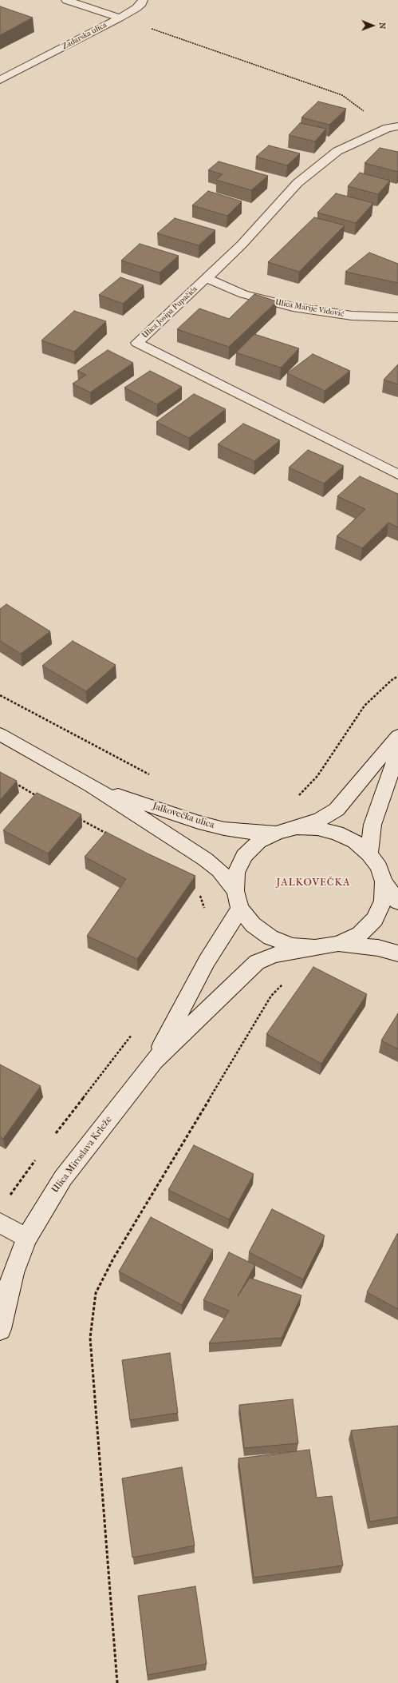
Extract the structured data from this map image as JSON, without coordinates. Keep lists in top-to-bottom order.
{
  "streets": {
    "street": [
      "Zadarska ulica",
      "Ulica Marije Vidović",
      "Ulica Josipa Pupačića",
      "Jalkovečka ulica",
      "Ulica Miroslava Krleže"
    ]
  },
  "crossings": [
    ["Ulica Marije Vidović", "Ulica Josipa Pupačića"]
  ],
  "districts": ["JALKOVEČKA"],
  "north": "right"
}
